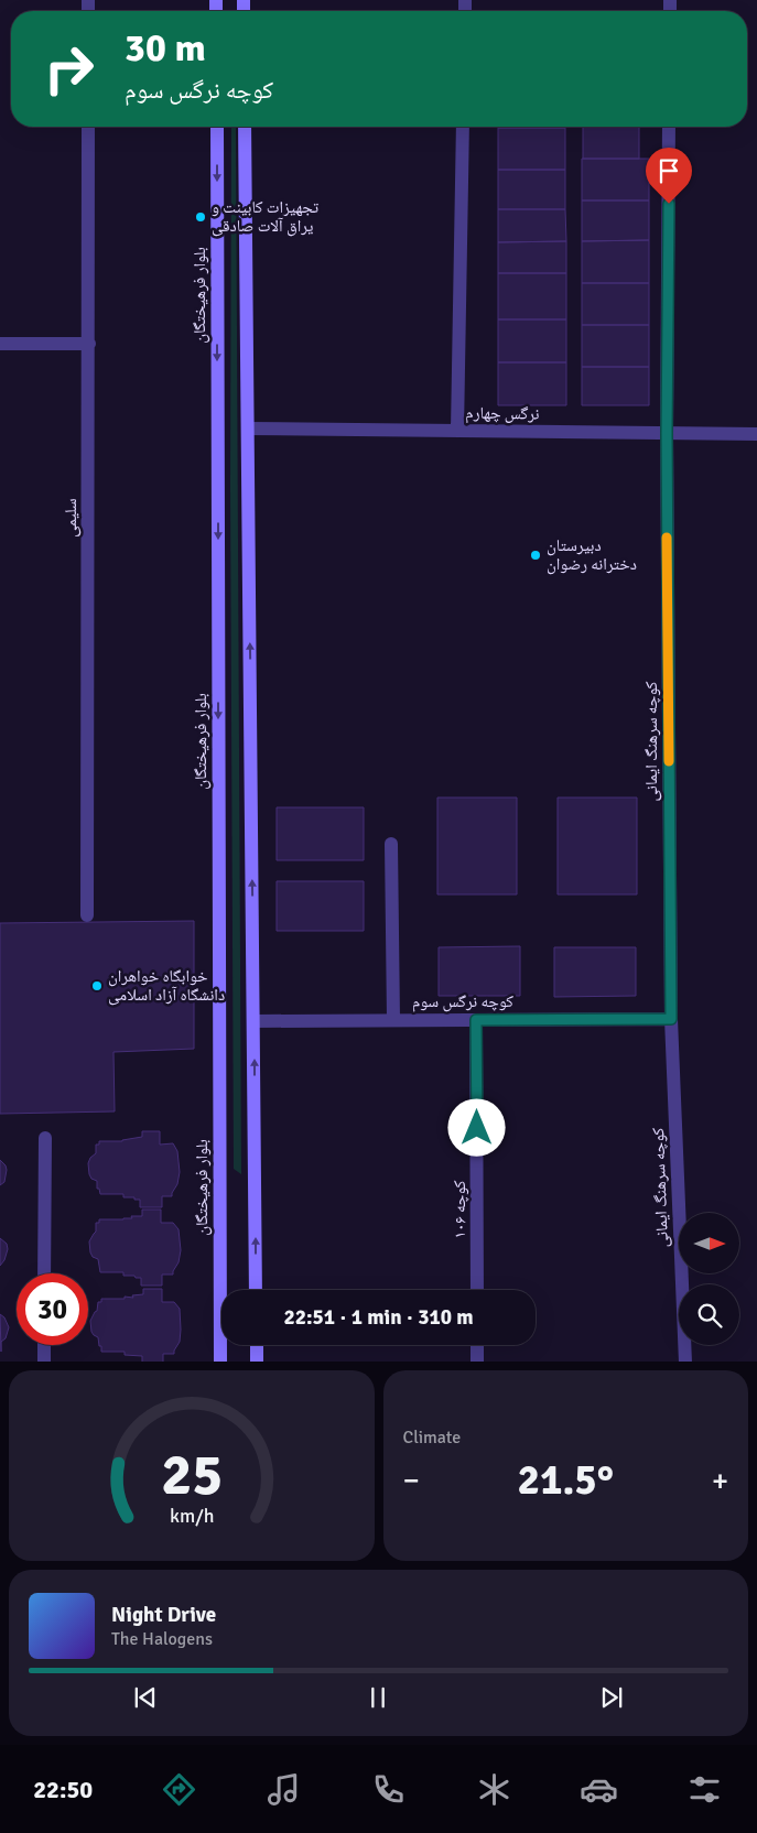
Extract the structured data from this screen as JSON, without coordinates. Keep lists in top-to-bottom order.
{
  "streets": {
    "main road": ["بلوار فرهیختگان"],
    "street": [
      "نرگس چهارم",
      "سلیمی",
      "کوچه سرهنگ ایمانی",
      "کوچه نرگس سوم",
      "کوچه ۱۰۶"
    ]
  },
  "crossings": [
    ["نرگس چهارم", "کوچه سرهنگ ایمانی"],
    ["کوچه سرهنگ ایمانی", "کوچه نرگس سوم"],
    ["کوچه نرگس سوم", "کوچه ۱۰۶"]
  ],
  "places": ["تجهیزات کابینت و یراق آلات صادقی", "دبیرستان دخترانه رضوان", "خوابگاه خواهران دانشگاه آزاد اسلامی"],
  "north": "right",
  "page": {
    "turn": ["30 m", "کوچه نرگس سوم"],
    "limit": "30",
    "trip": "22:51 · 1 min · 310 m",
    "tile": "Climate",
    "heat": ["−", "21.5°", "+"],
    "song": ["Night Drive", "The Halogens"],
    "tabs": "22:50",
    "gauge": ["25", "km/h"]
  }
}
